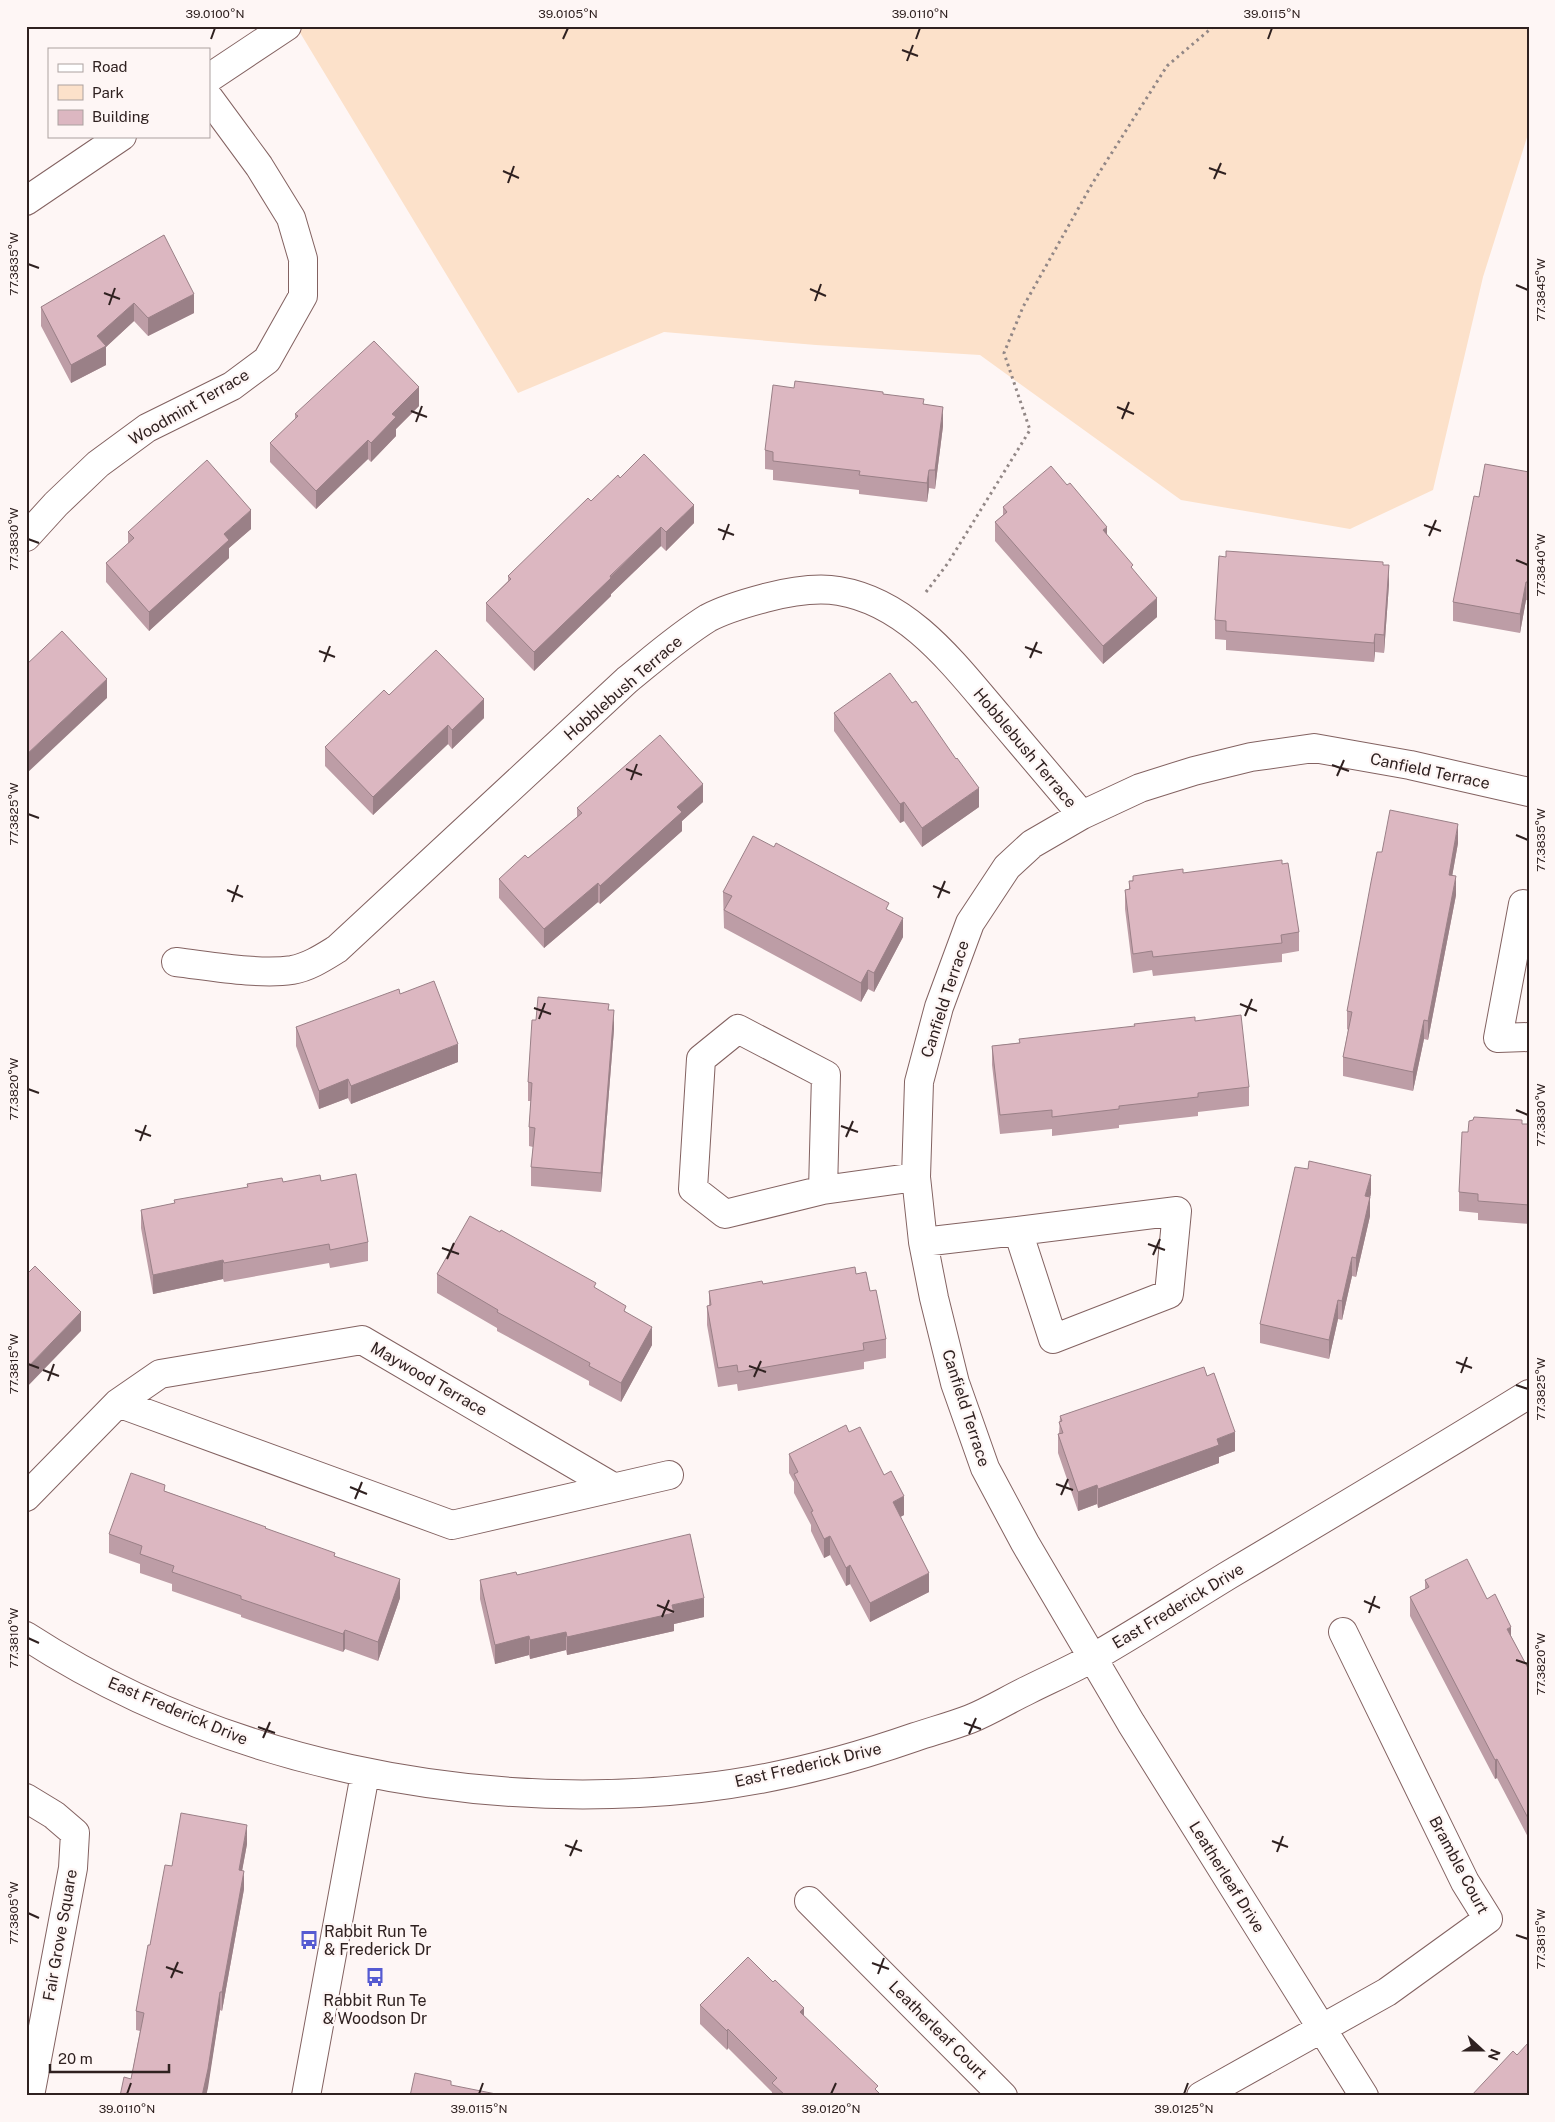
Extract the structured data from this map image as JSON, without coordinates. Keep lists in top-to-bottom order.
{
  "streets": {
    "street": [
      "Woodmint Terrace",
      "Hobblebush Terrace",
      "Canfield Terrace",
      "Maywood Terrace",
      "East Frederick Drive",
      "Bramble Court",
      "Leatherleaf Drive",
      "Fair Grove Square",
      "Leatherleaf Court"
    ]
  },
  "crossings": [
    ["Hobblebush Terrace", "Canfield Terrace"],
    ["Canfield Terrace", "East Frederick Drive"],
    ["Canfield Terrace", "Leatherleaf Drive"],
    ["East Frederick Drive", "Leatherleaf Drive"],
    ["Bramble Court", "Leatherleaf Drive"]
  ],
  "places": {
    "bus stop": ["Rabbit Run Te & Frederick Dr", "Rabbit Run Te & Woodson Dr"]
  },
  "legend": ["Road", "Park", "Building"],
  "scale_bar": "20 m",
  "north": "right",
  "coordinates": [
    "39.0100°N",
    "39.0105°N",
    "39.0110°N",
    "39.0115°N",
    "77.3835°W",
    "77.3845°W",
    "77.3830°W",
    "77.3840°W",
    "77.3825°W",
    "77.3820°W",
    "77.3815°W",
    "77.3810°W",
    "77.3805°W",
    "39.0120°N",
    "39.0125°N"
  ]
}
